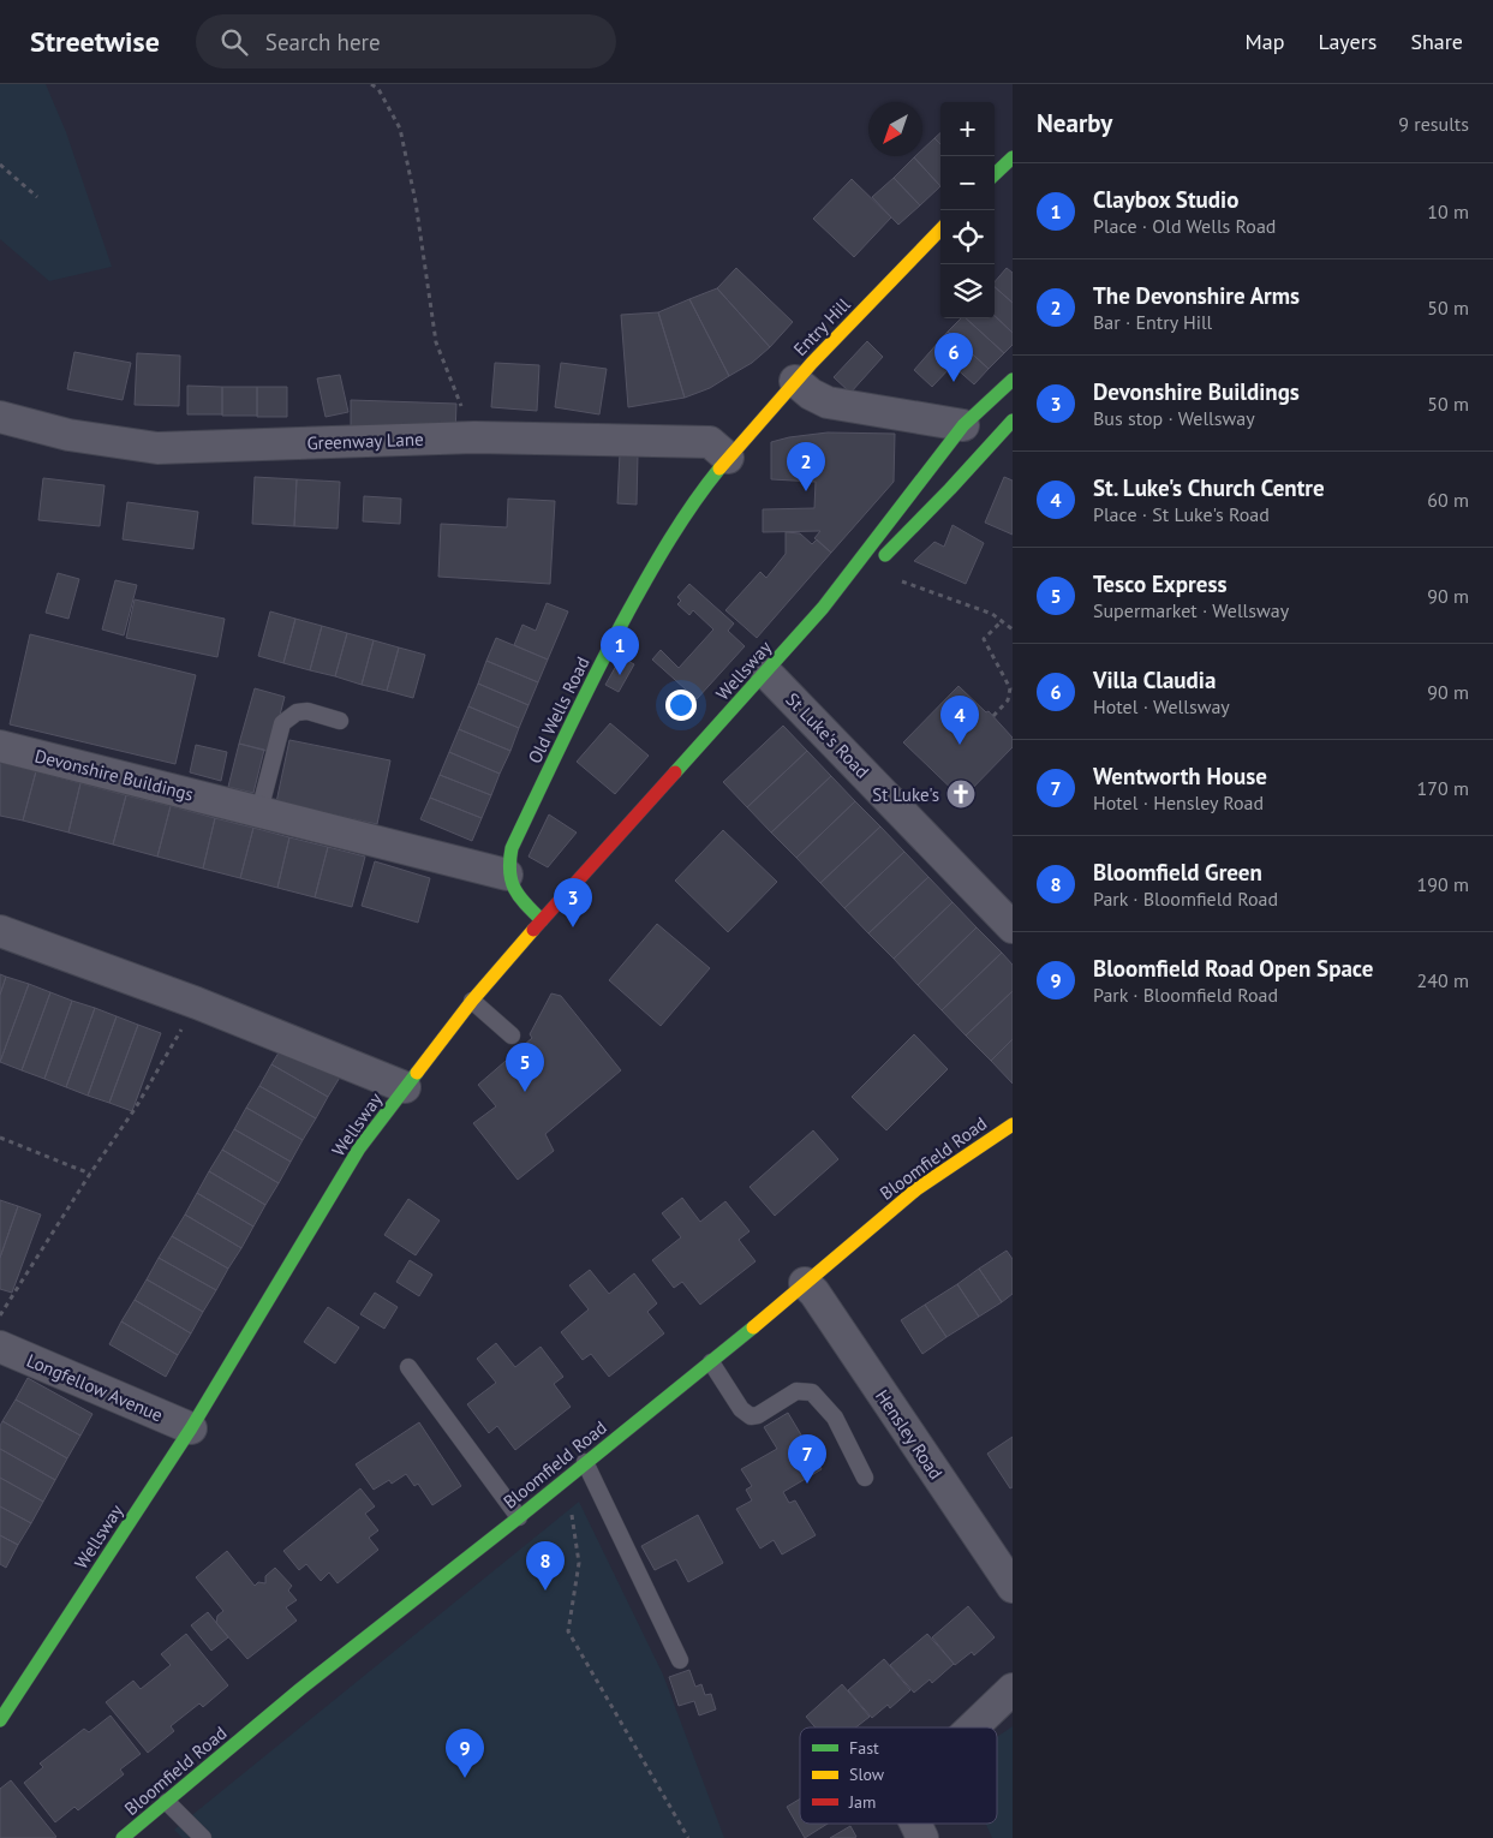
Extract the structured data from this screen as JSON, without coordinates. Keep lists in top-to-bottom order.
{
  "streets": {
    "street": [
      "Entry Hill",
      "Greenway Lane",
      "Wellsway",
      "Old Wells Road",
      "St Luke's Road",
      "Devonshire Buildings",
      "Bloomfield Road",
      "Longfellow Avenue",
      "Hensley Road"
    ]
  },
  "crossings": [
    ["Entry Hill", "Greenway Lane"],
    ["Entry Hill", "Old Wells Road"],
    ["Greenway Lane", "Old Wells Road"],
    ["Wellsway", "St Luke's Road"],
    ["Wellsway", "Longfellow Avenue"],
    ["Old Wells Road", "Devonshire Buildings"],
    ["Bloomfield Road", "Hensley Road"]
  ],
  "places": {
    "church": ["St Luke's"]
  },
  "legend": ["Fast", "Slow", "Jam"],
  "north": "bottom left",
  "page": {
    "header": "Streetwise",
    "search": "Search here",
    "nav": ["Map", "Layers", "Share"],
    "heading": ["Nearby", "9 results"],
    "map_buttons": ["+", "−"],
    "list": [
      {
        "mark": "1",
        "name": "Claybox Studio",
        "note": "Place · Old Wells Road",
        "value": "10 m"
      },
      {
        "mark": "2",
        "name": "The Devonshire Arms",
        "note": "Bar · Entry Hill",
        "value": "50 m"
      },
      {
        "mark": "3",
        "name": "Devonshire Buildings",
        "note": "Bus stop · Wellsway",
        "value": "50 m"
      },
      {
        "mark": "4",
        "name": "St. Luke's Church Centre",
        "note": "Place · St Luke's Road",
        "value": "60 m"
      },
      {
        "mark": "5",
        "name": "Tesco Express",
        "note": "Supermarket · Wellsway",
        "value": "90 m"
      },
      {
        "mark": "6",
        "name": "Villa Claudia",
        "note": "Hotel · Wellsway",
        "value": "90 m"
      },
      {
        "mark": "7",
        "name": "Wentworth House",
        "note": "Hotel · Hensley Road",
        "value": "170 m"
      },
      {
        "mark": "8",
        "name": "Bloomfield Green",
        "note": "Park · Bloomfield Road",
        "value": "190 m"
      },
      {
        "mark": "9",
        "name": "Bloomfield Road Open Space",
        "note": "Park · Bloomfield Road",
        "value": "240 m"
      }
    ],
    "pins": [
      "6",
      "2",
      "1",
      "4",
      "3",
      "5",
      "7",
      "8",
      "9"
    ]
  }
}
